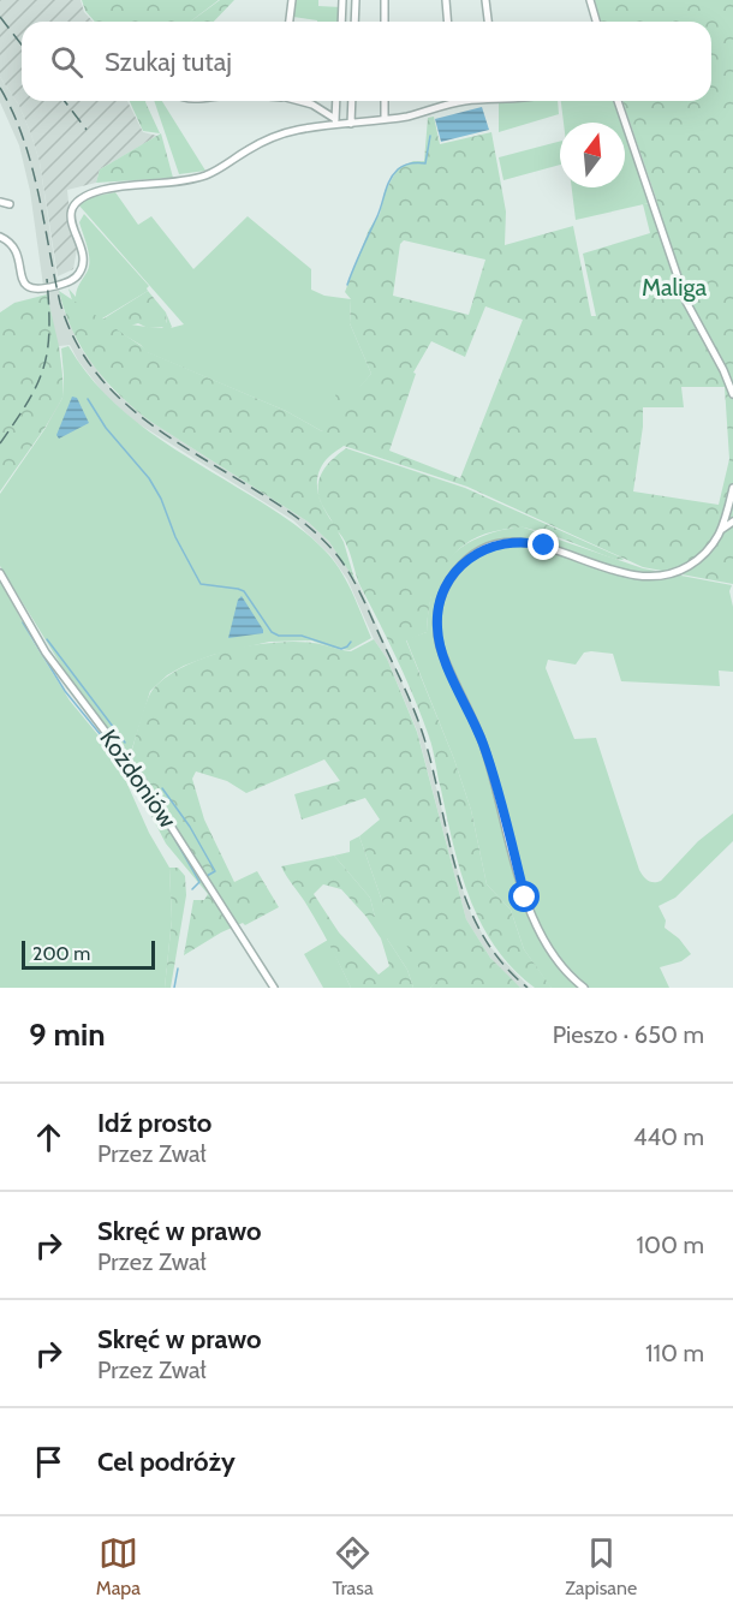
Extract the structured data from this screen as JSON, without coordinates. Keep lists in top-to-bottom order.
{
  "streets": {
    "street": ["Kożdoniów"]
  },
  "parks": ["Maliga"],
  "scale_bar": "200 m",
  "north": "top",
  "page": {
    "search": "Szukaj tutaj",
    "scale": "200 m",
    "heading": ["9 min", "Pieszo · 650 m"],
    "list": [
      ["Idź prosto", "Przez Zwał", "440 m"],
      ["Skręć w prawo", "Przez Zwał", "100 m"],
      ["Skręć w prawo", "Przez Zwał", "110 m"],
      "Cel podróży"
    ],
    "nav": ["Mapa", "Trasa", "Zapisane"]
  }
}
